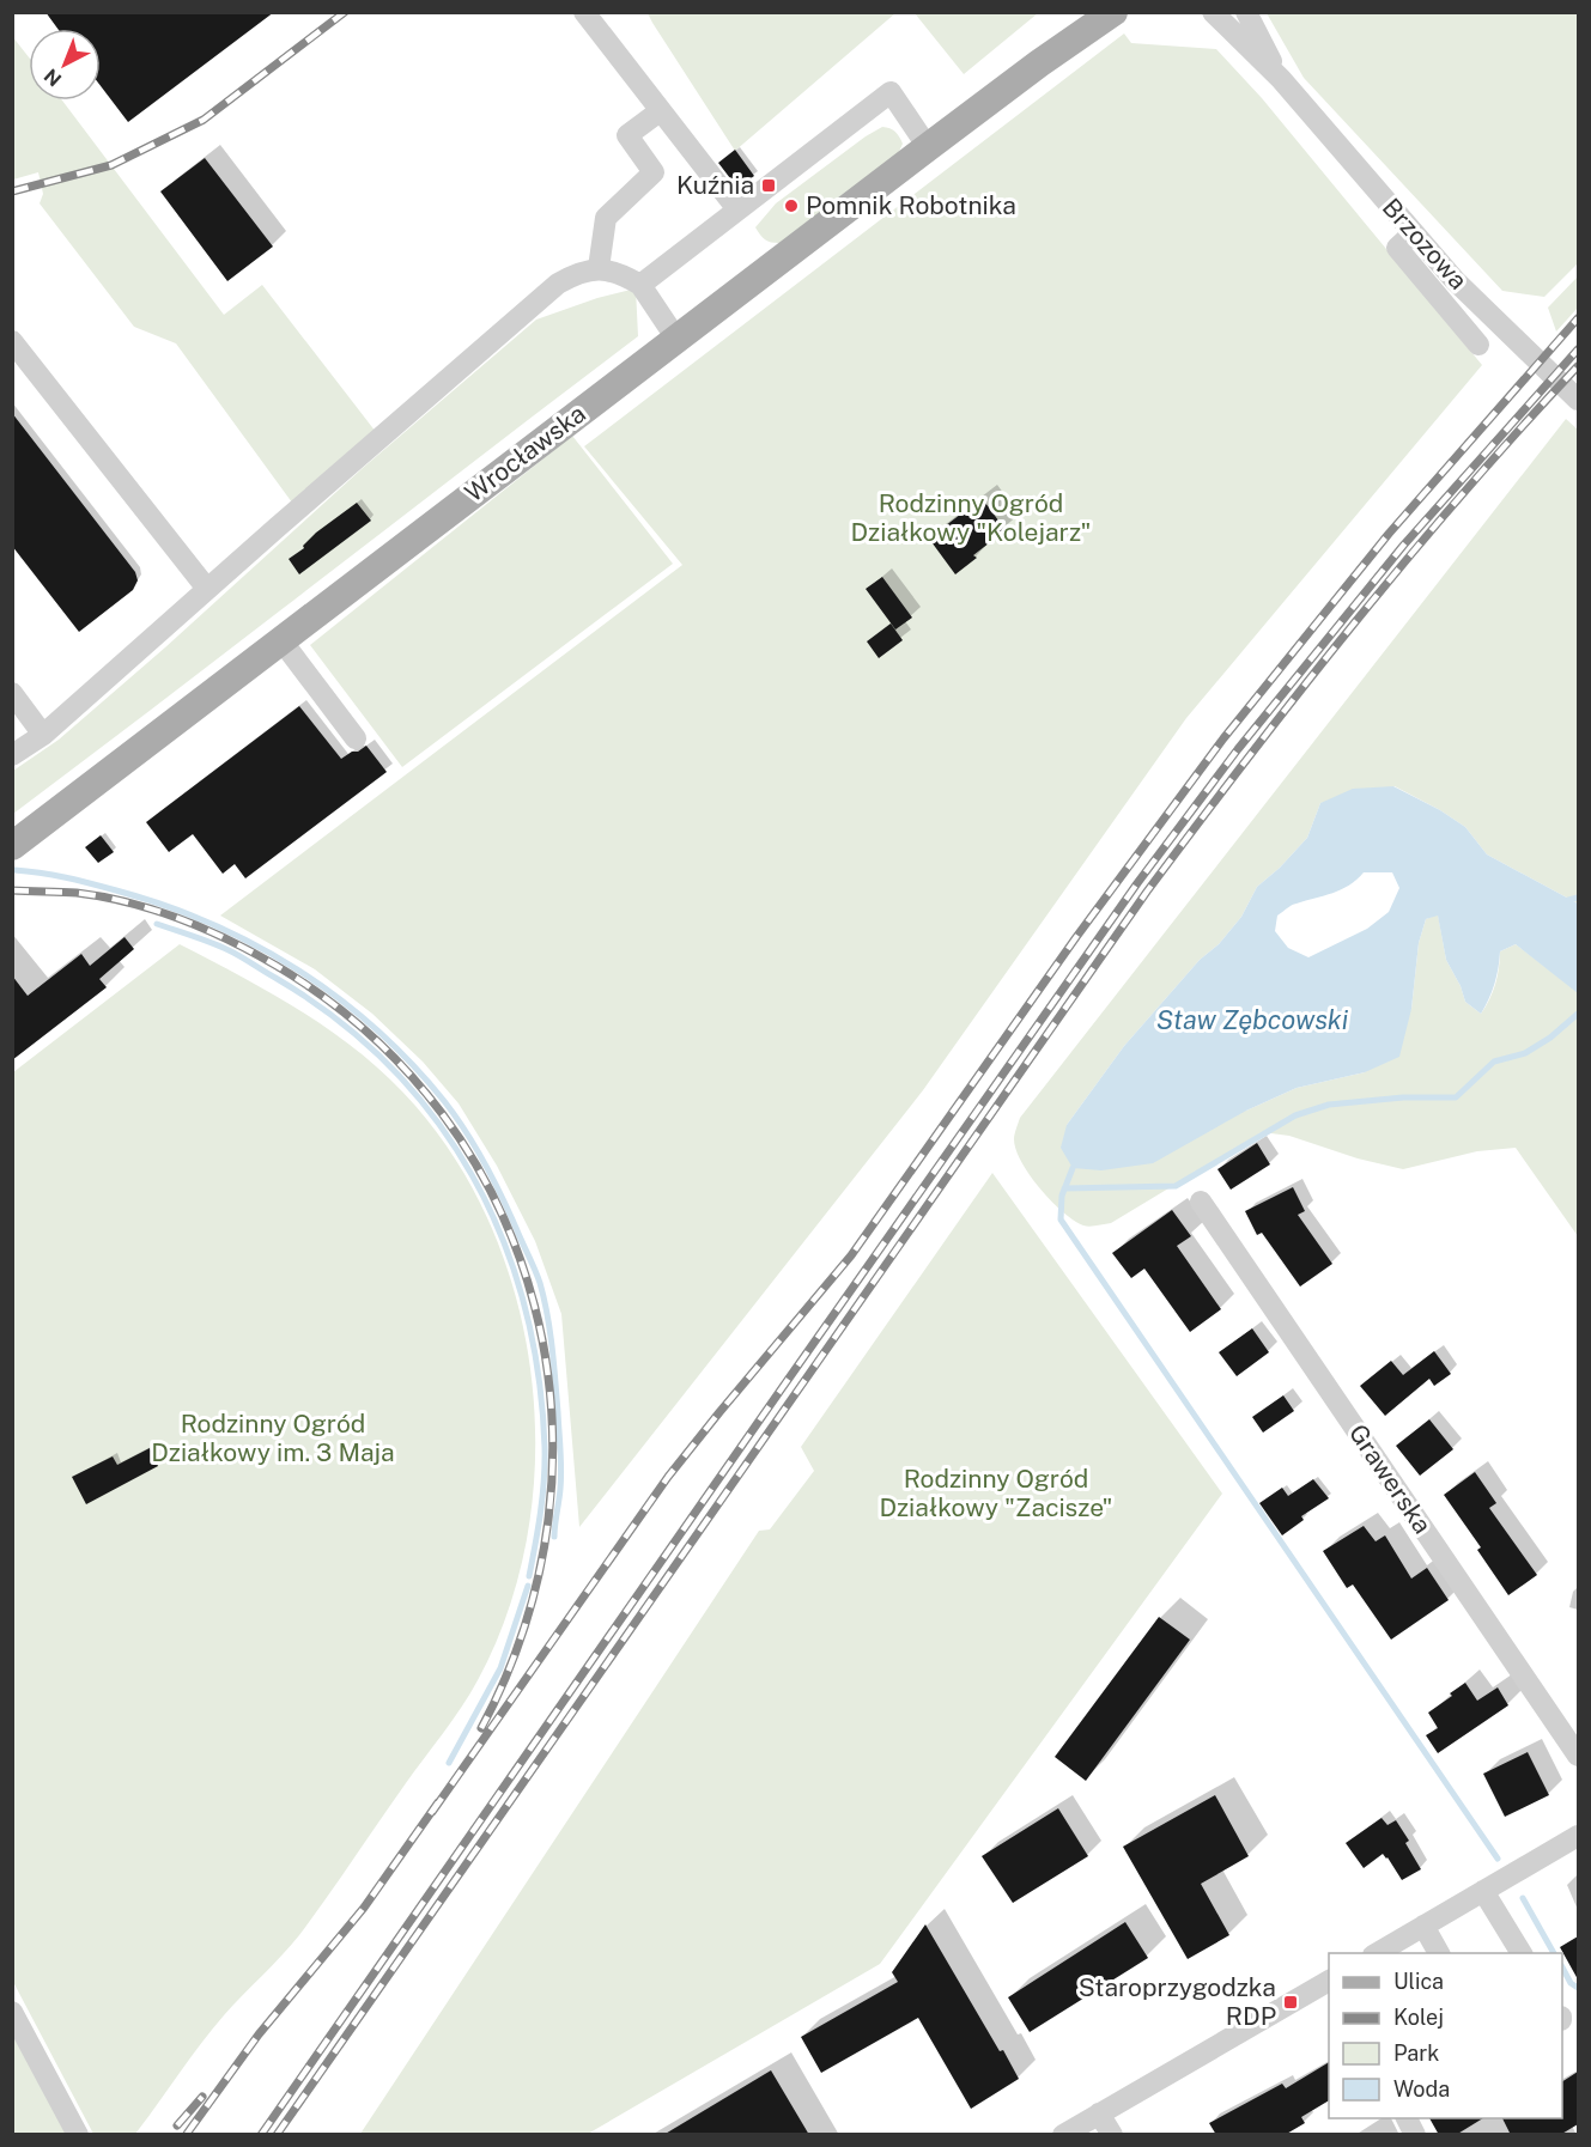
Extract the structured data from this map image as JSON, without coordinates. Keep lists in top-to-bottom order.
{
  "streets": {
    "main road": ["Wrocławska"],
    "street": ["Brzozowa", "Grawerska"]
  },
  "water": ["Staw Zębcowski"],
  "parks": ["Rodzinny Ogród Działkowy \"Kolejarz\"", "Rodzinny Ogród Działkowy im. 3 Maja", "Rodzinny Ogród Działkowy \"Zacisze\""],
  "places": {
    "transit": ["Kuźnia", "Staroprzygodzka RDP"],
    "other": ["Pomnik Robotnika"]
  },
  "legend": [
    "Ulica",
    "Kolej",
    "Park",
    "Woda"
  ],
  "north": "bottom left"
}
